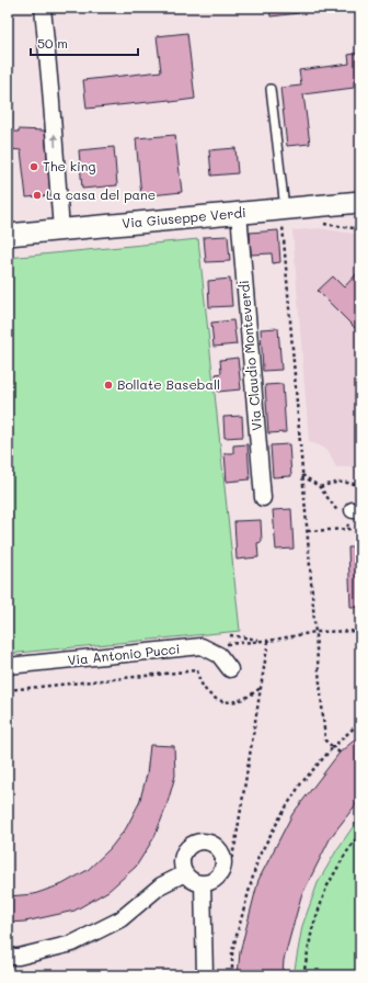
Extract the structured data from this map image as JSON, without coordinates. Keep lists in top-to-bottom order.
{
  "streets": {
    "street": ["Via Giuseppe Verdi", "Via Claudio Monteverdi", "Via Antonio Pucci"]
  },
  "crossings": [
    ["Via Giuseppe Verdi", "Via Claudio Monteverdi"]
  ],
  "places": ["The king", "La casa del pane", "Bollate Baseball"],
  "scale_bar": "50 m"
}
